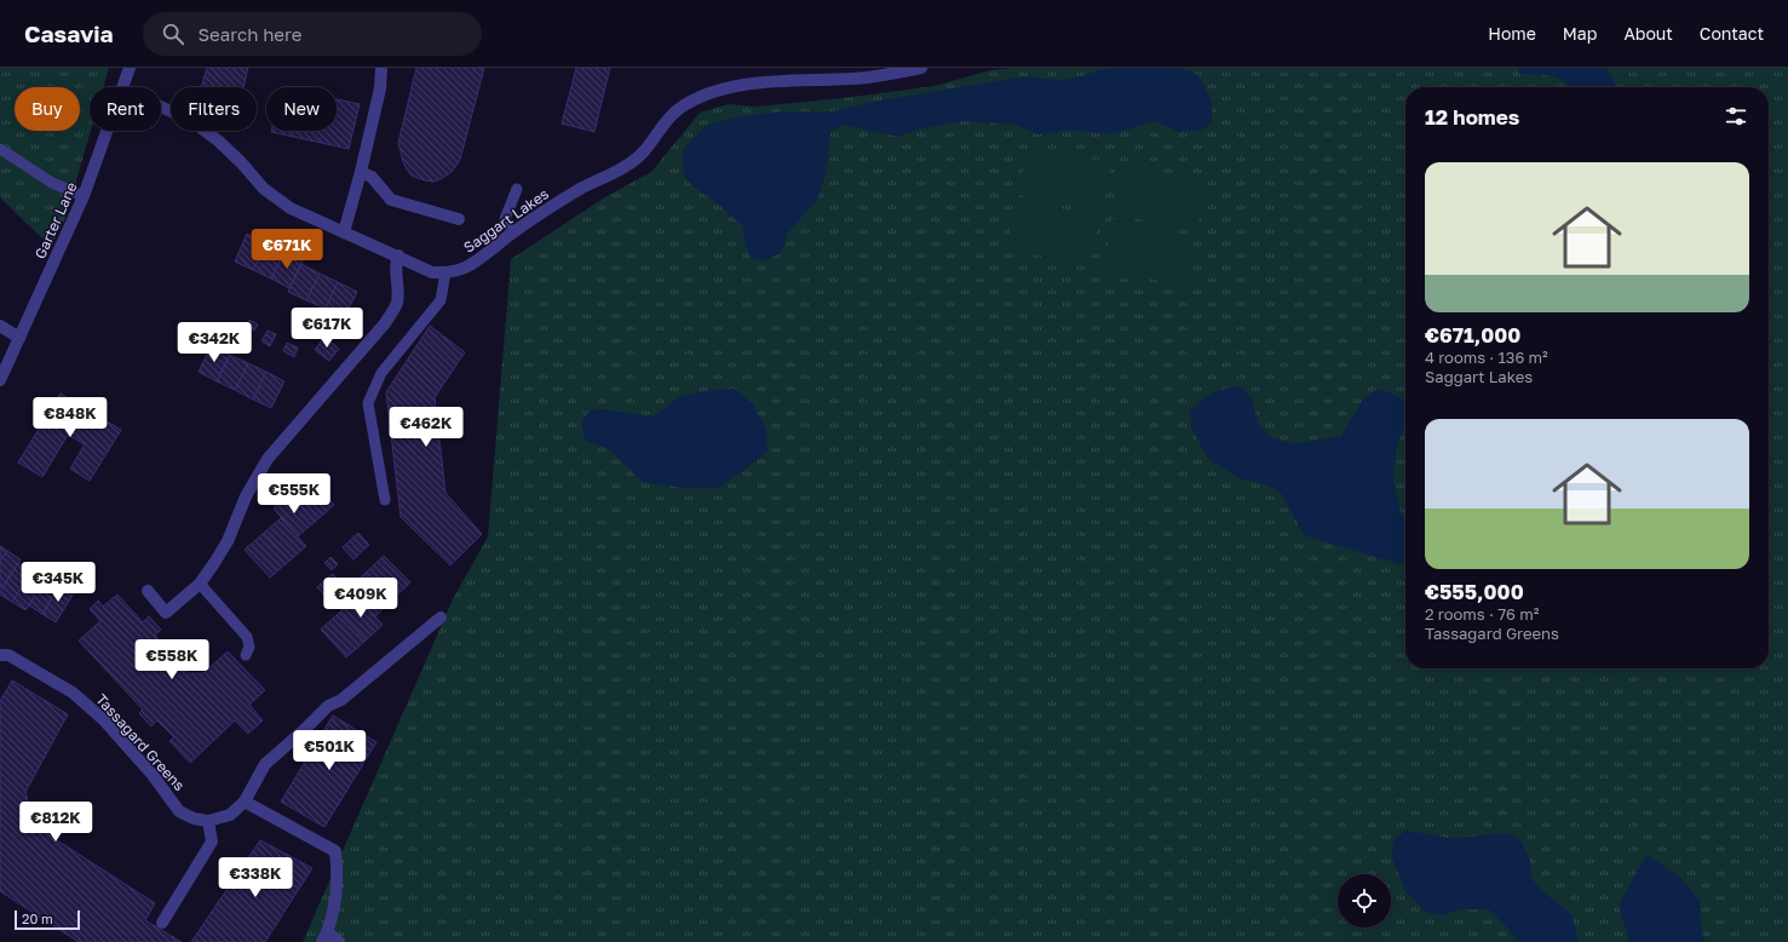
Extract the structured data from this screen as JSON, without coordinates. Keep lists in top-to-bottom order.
{
  "streets": {
    "street": ["Garter Lane", "Saggart Lakes", "Tassagard Greens"]
  },
  "scale_bar": "20 m",
  "page": {
    "header": "Casavia",
    "search": "Search here",
    "nav": [
      "Home",
      "Map",
      "About",
      "Contact"
    ],
    "chip": [
      "Buy",
      "Rent",
      "Filters",
      "New"
    ],
    "heading": "12 homes",
    "list": [
      {
        "name": "€671,000",
        "note": "4 rooms · 136 m² · Saggart Lakes"
      },
      {
        "name": "€555,000",
        "note": "2 rooms · 76 m² · Tassagard Greens"
      }
    ],
    "price": [
      "€671K",
      "€617K",
      "€342K",
      "€848K",
      "€462K",
      "€555K",
      "€345K",
      "€409K",
      "€558K",
      "€501K",
      "€812K",
      "€338K"
    ],
    "scale": "20 m"
  }
}
